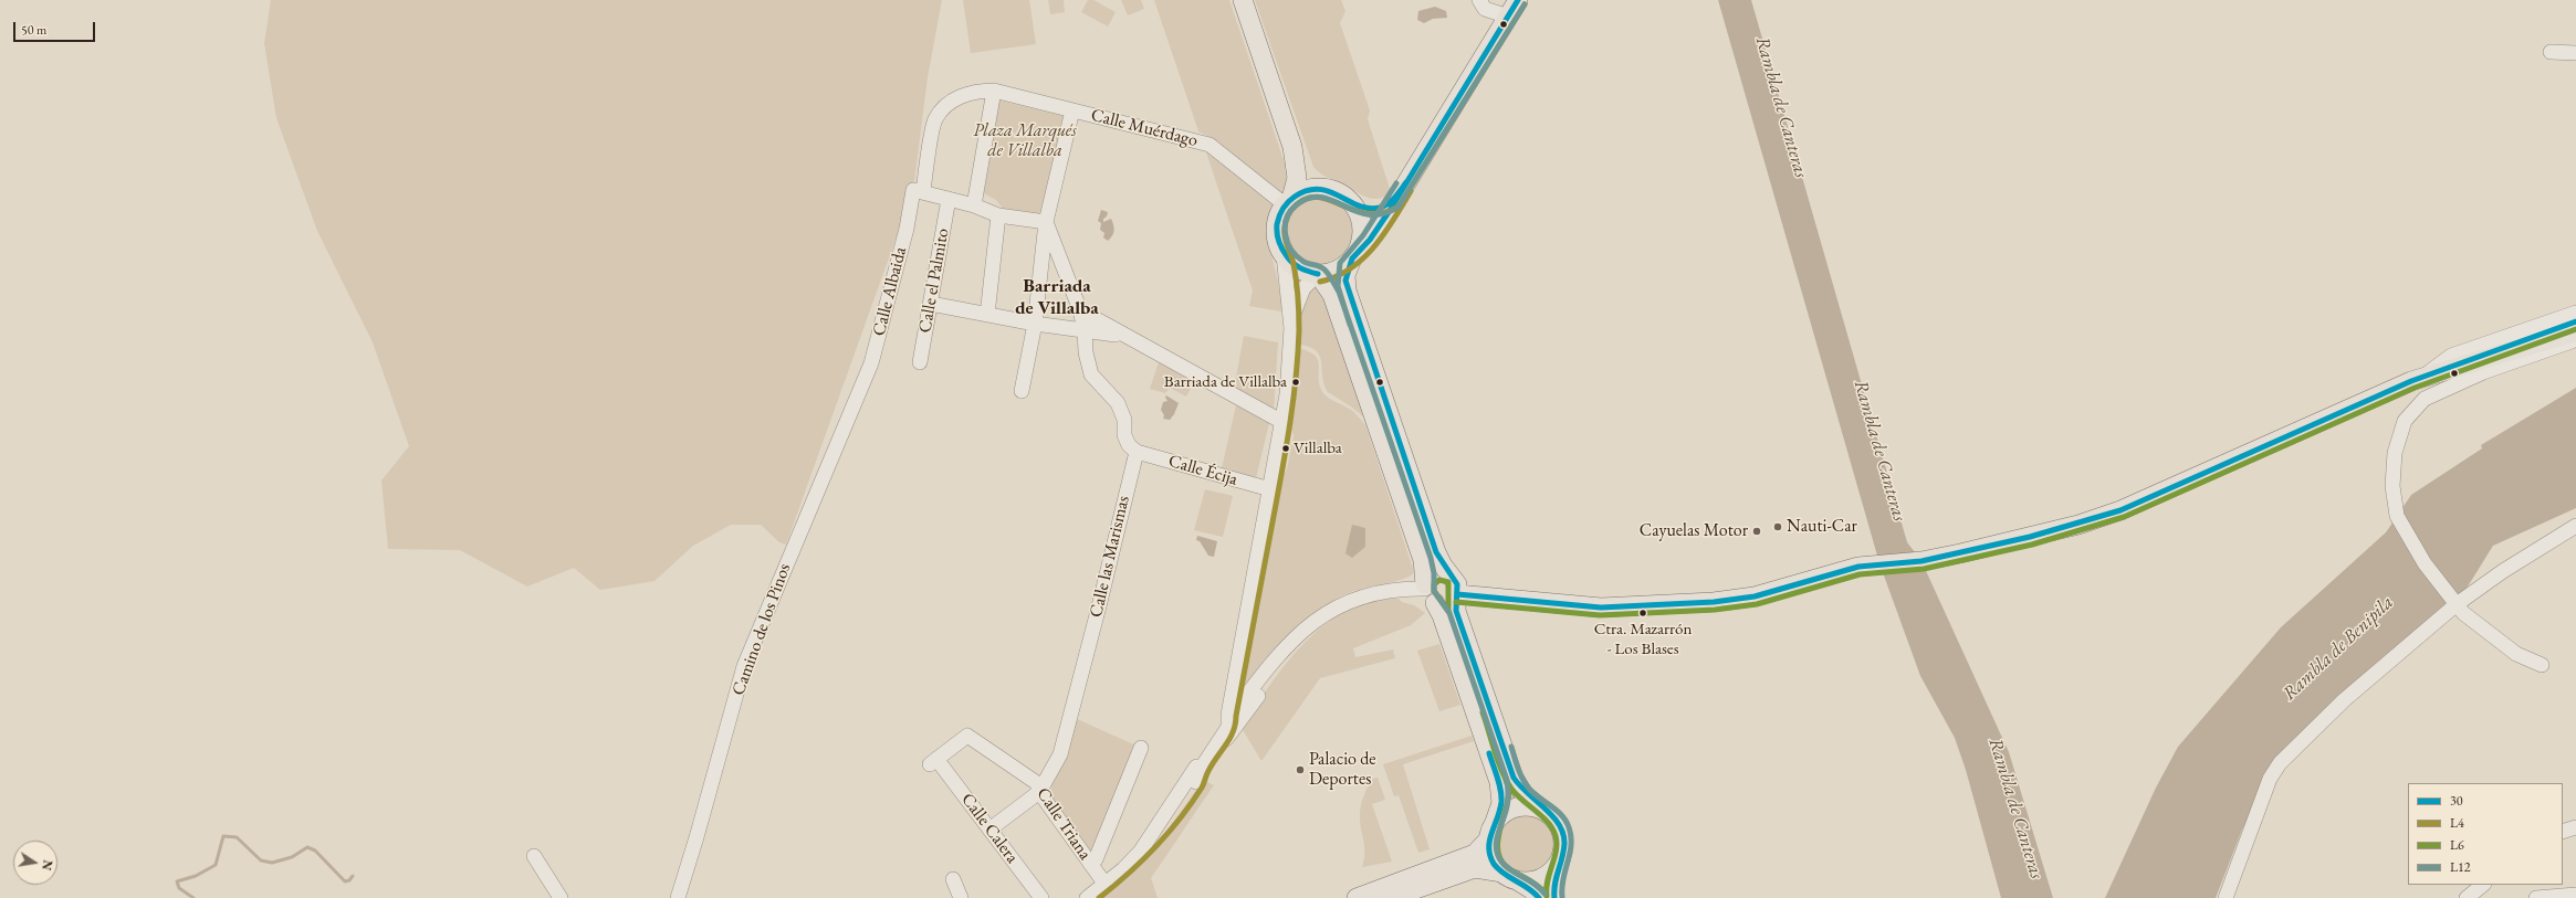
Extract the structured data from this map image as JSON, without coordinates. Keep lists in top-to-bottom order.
{
  "streets": {
    "street": [
      "Calle Muérdago",
      "Calle el Palmito",
      "Calle Albaida",
      "Calle Écija",
      "Calle las Marismas",
      "Camino de los Pinos",
      "Calle Triana",
      "Calle Calera"
    ]
  },
  "crossings": [
    ["Calle Muérdago", "Calle Albaida"],
    ["Calle Albaida", "Camino de los Pinos"],
    ["Calle Écija", "Calle las Marismas"],
    ["Calle las Marismas", "Calle Triana"],
    ["Calle Triana", "Calle Calera"]
  ],
  "districts": ["Barriada de Villalba"],
  "water": ["Rambla de Canteras", "Rambla de Benipila"],
  "parks": ["Plaza Marqués de Villalba"],
  "places": [
    "Barriada de Villalba",
    "Villalba",
    "Nauti-Car",
    "Cayuelas Motor",
    "Ctra. Mazarrón - Los Blases",
    "Palacio de Deportes"
  ],
  "lines": [
    "transit line 30",
    "transit line L4",
    "transit line L12",
    "transit line L6"
  ],
  "legend": [
    "30",
    "L4",
    "L6",
    "L12"
  ],
  "scale_bar": "50 m",
  "north": "right"
}
